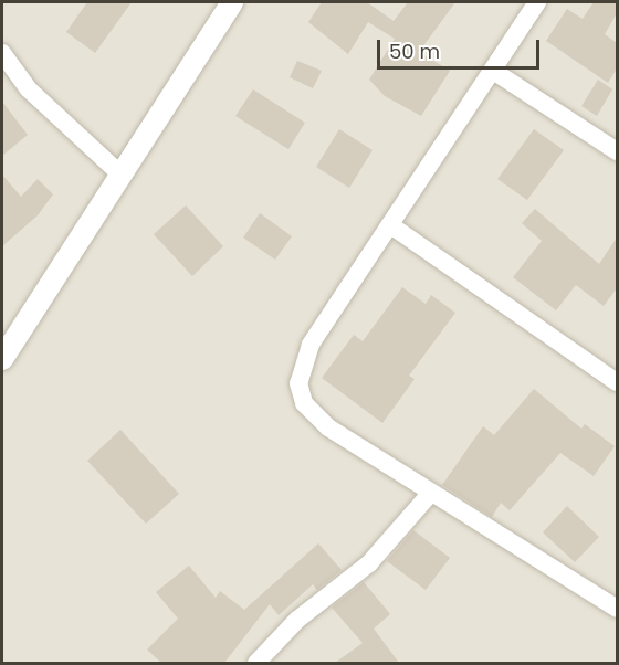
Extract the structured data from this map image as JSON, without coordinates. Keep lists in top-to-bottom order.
{
  "scale_bar": "50 m"
}
